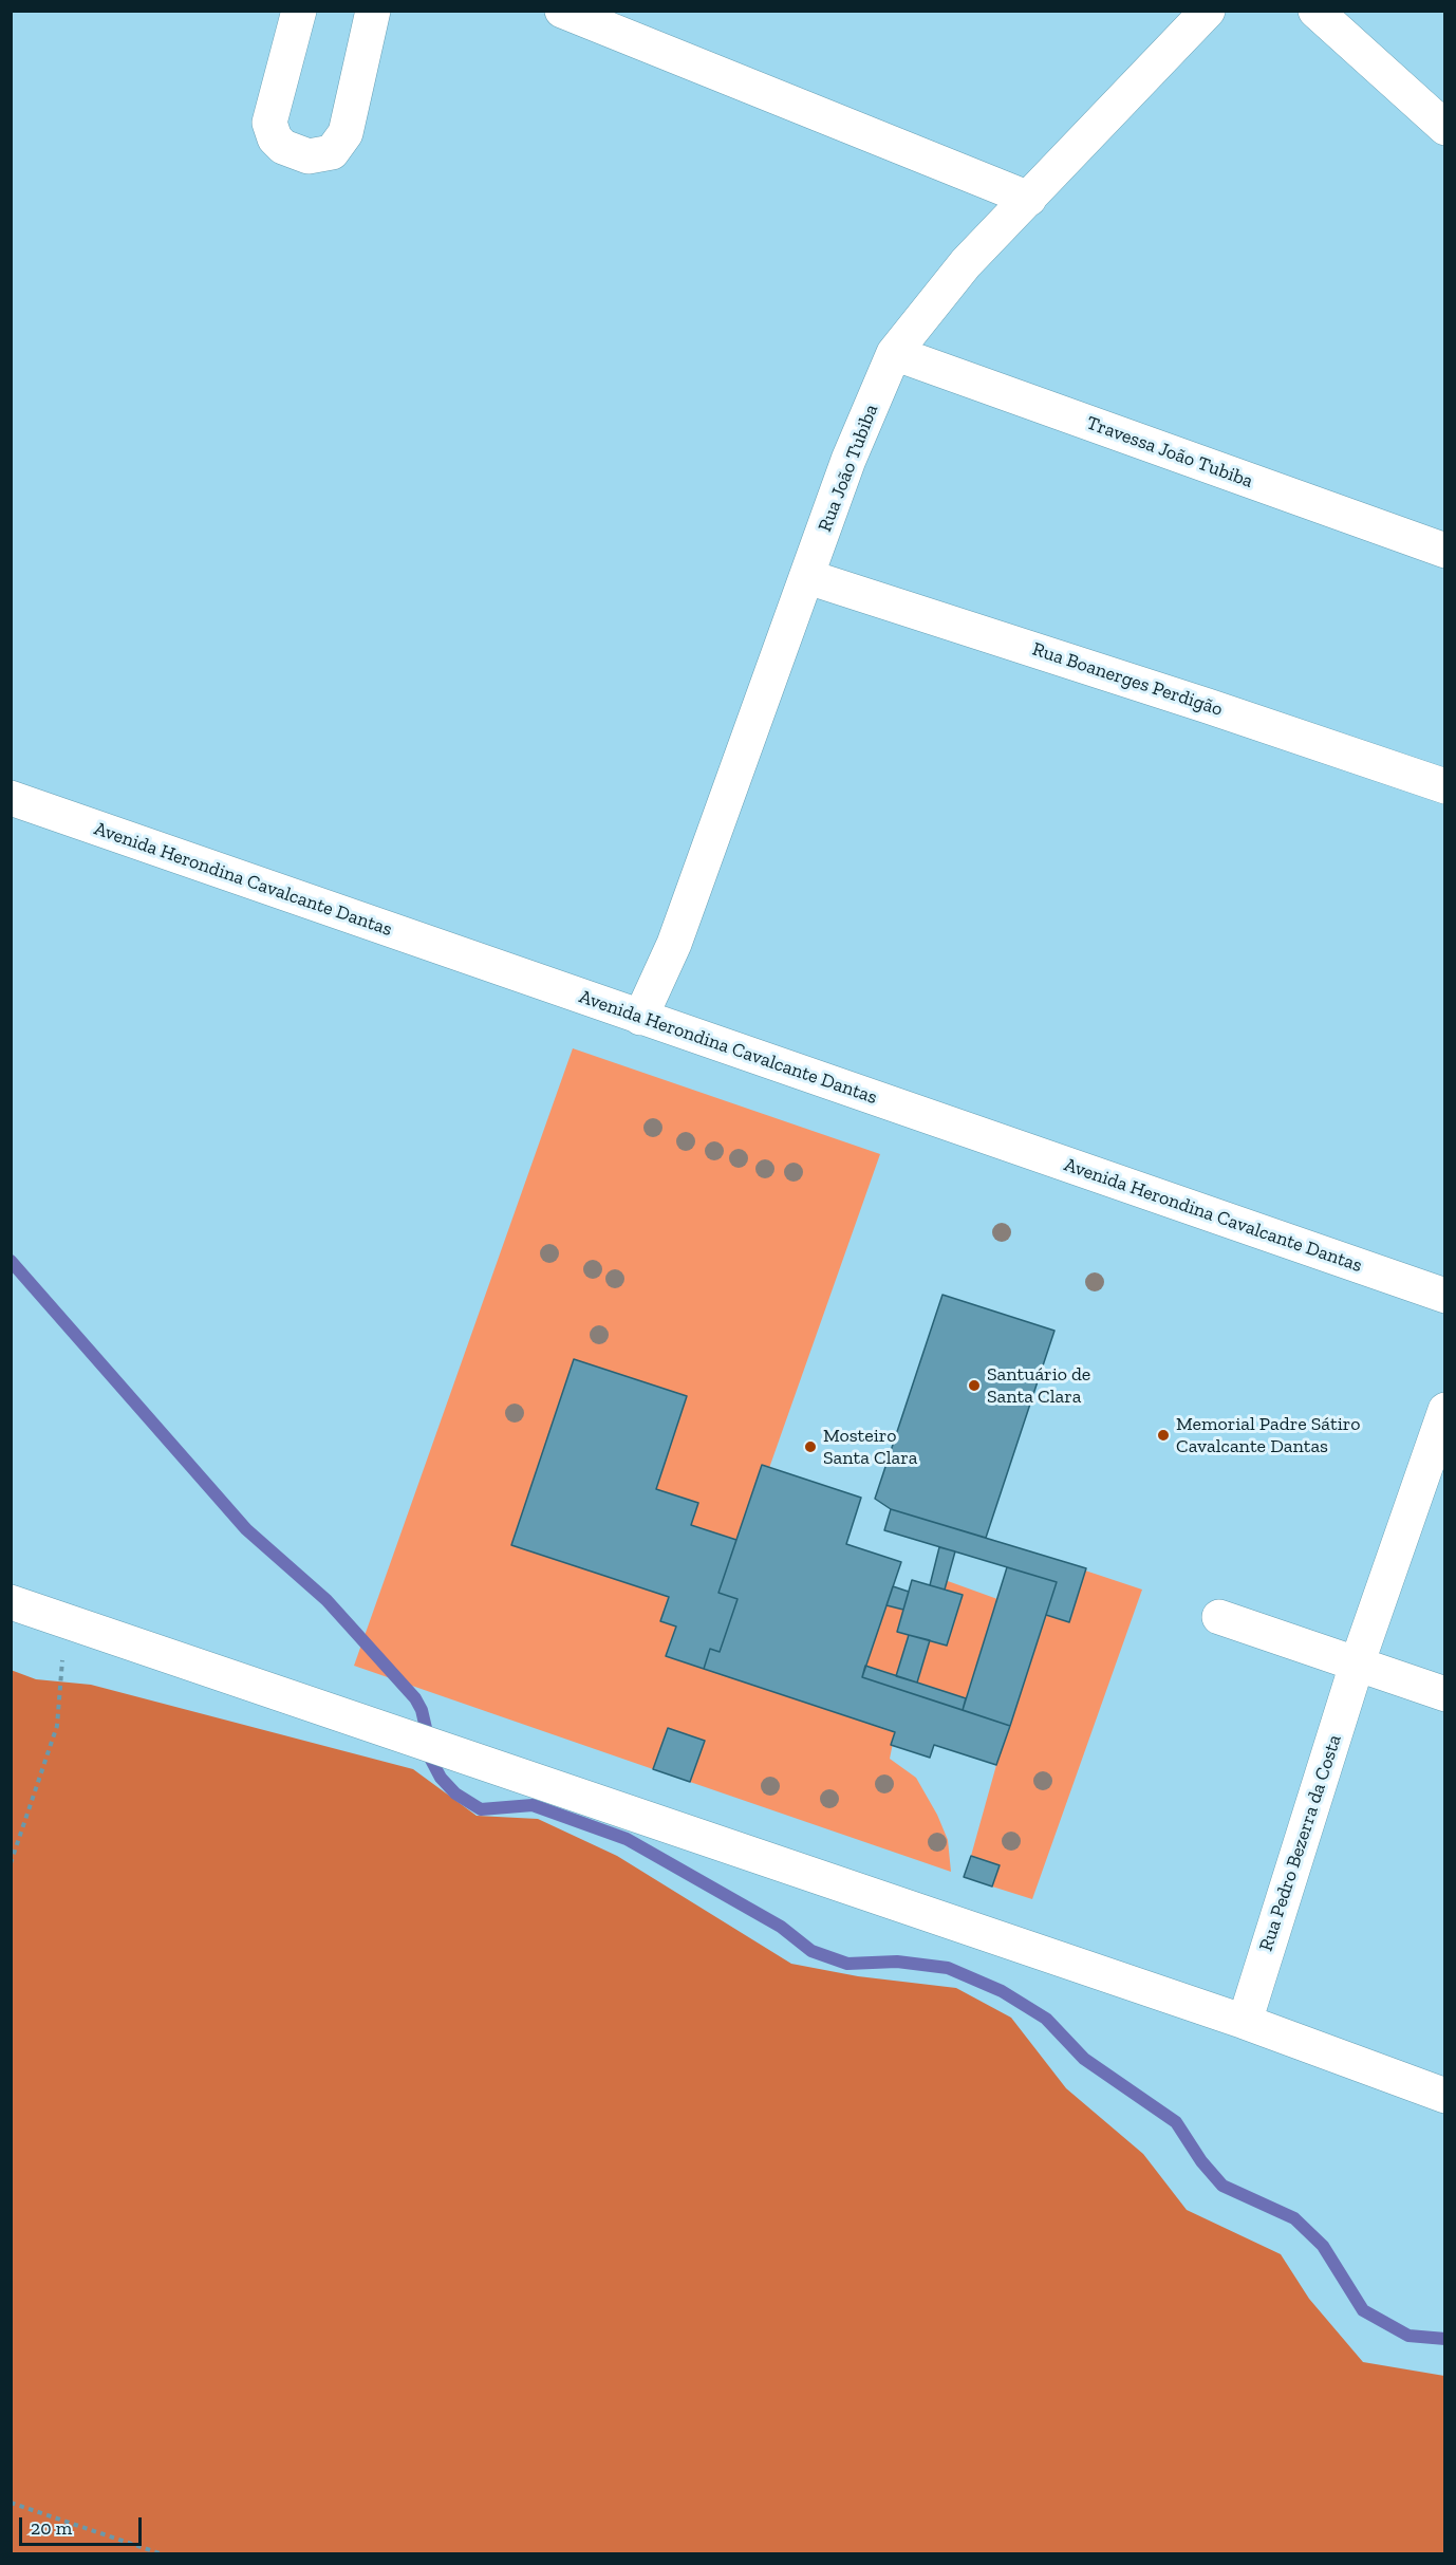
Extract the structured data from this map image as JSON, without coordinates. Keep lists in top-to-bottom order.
{
  "streets": {
    "street": [
      "Travessa João Tubiba",
      "Rua João Tubiba",
      "Rua Boanerges Perdigão",
      "Avenida Herondina Cavalcante Dantas",
      "Rua Pedro Bezerra da Costa"
    ]
  },
  "crossings": [
    ["Travessa João Tubiba", "Rua João Tubiba"],
    ["Rua João Tubiba", "Rua Boanerges Perdigão"],
    ["Rua João Tubiba", "Avenida Herondina Cavalcante Dantas"]
  ],
  "places": ["Santuário de Santa Clara", "Memorial Padre Sátiro Cavalcante Dantas", "Mosteiro Santa Clara"],
  "scale_bar": "20 m"
}
